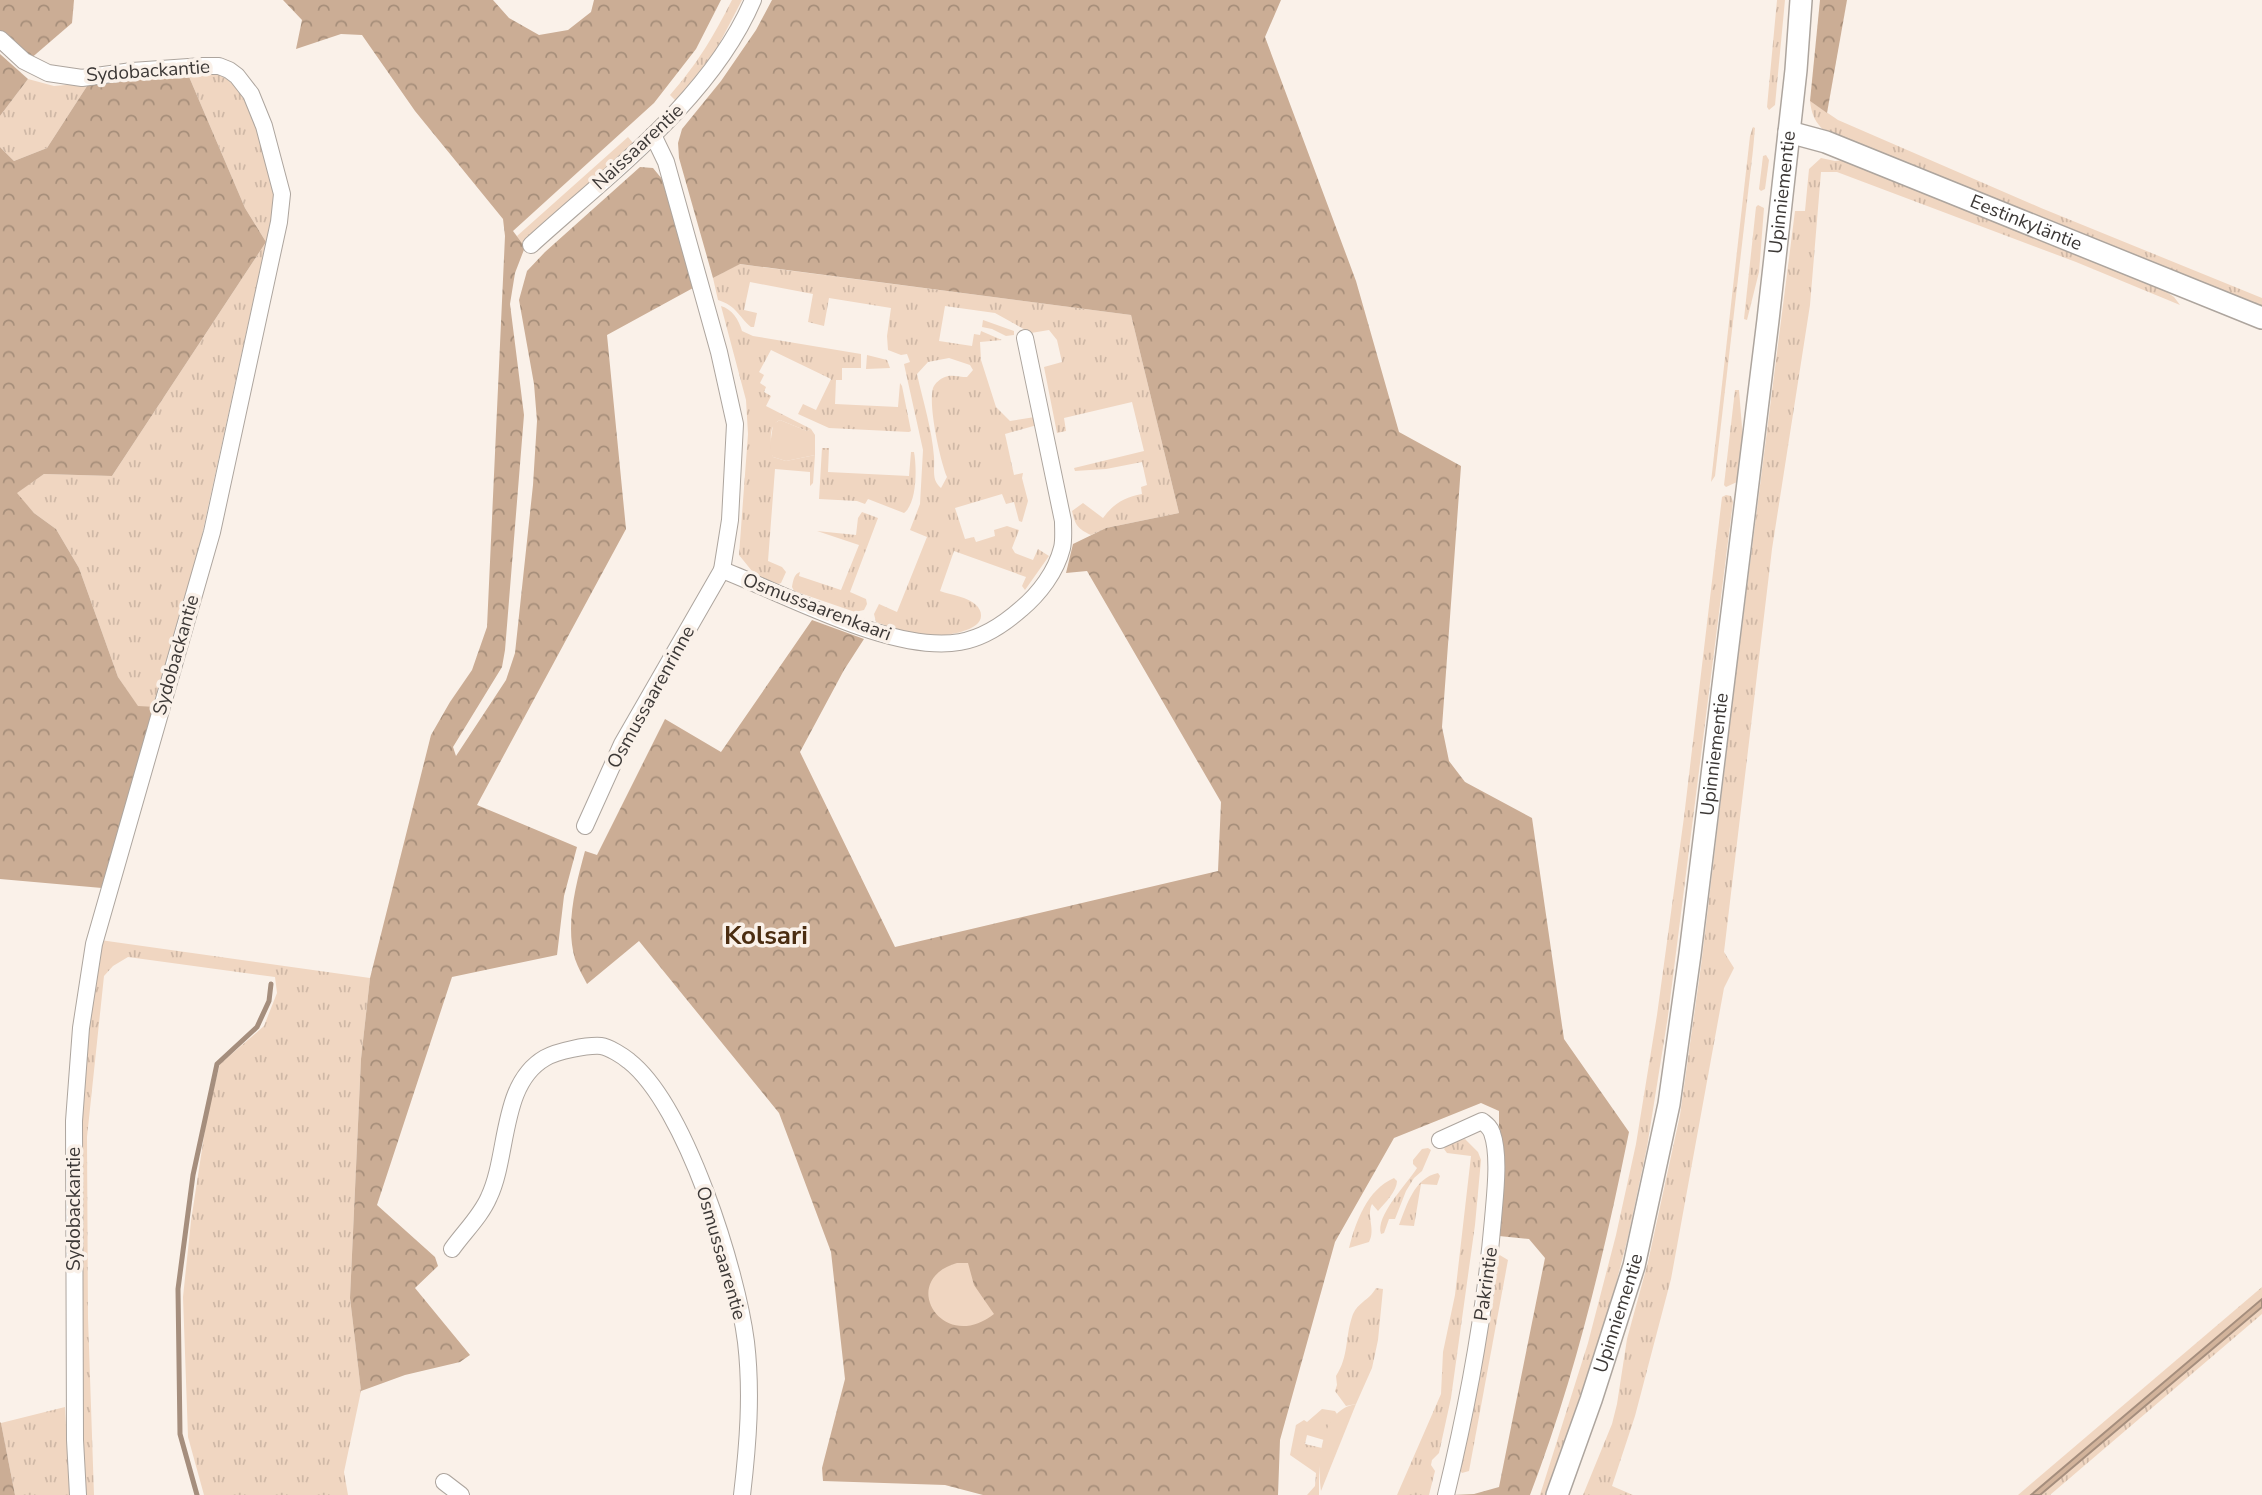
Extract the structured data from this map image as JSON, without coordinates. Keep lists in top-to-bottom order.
{
  "streets": {
    "main road": ["Upinniementie", "Eestinkyläntie"],
    "street": [
      "Sydobackantie",
      "Naissaarentie",
      "Osmussaarenkaari",
      "Osmussaarenrinne",
      "Osmussaarentie",
      "Pakrintie"
    ]
  },
  "crossings": [
    ["Naissaarentie", "Osmussaarenkaari"],
    ["Upinniementie", "Eestinkyläntie"],
    ["Osmussaarenkaari", "Osmussaarenrinne"]
  ],
  "districts": ["Kolsari"]
}
